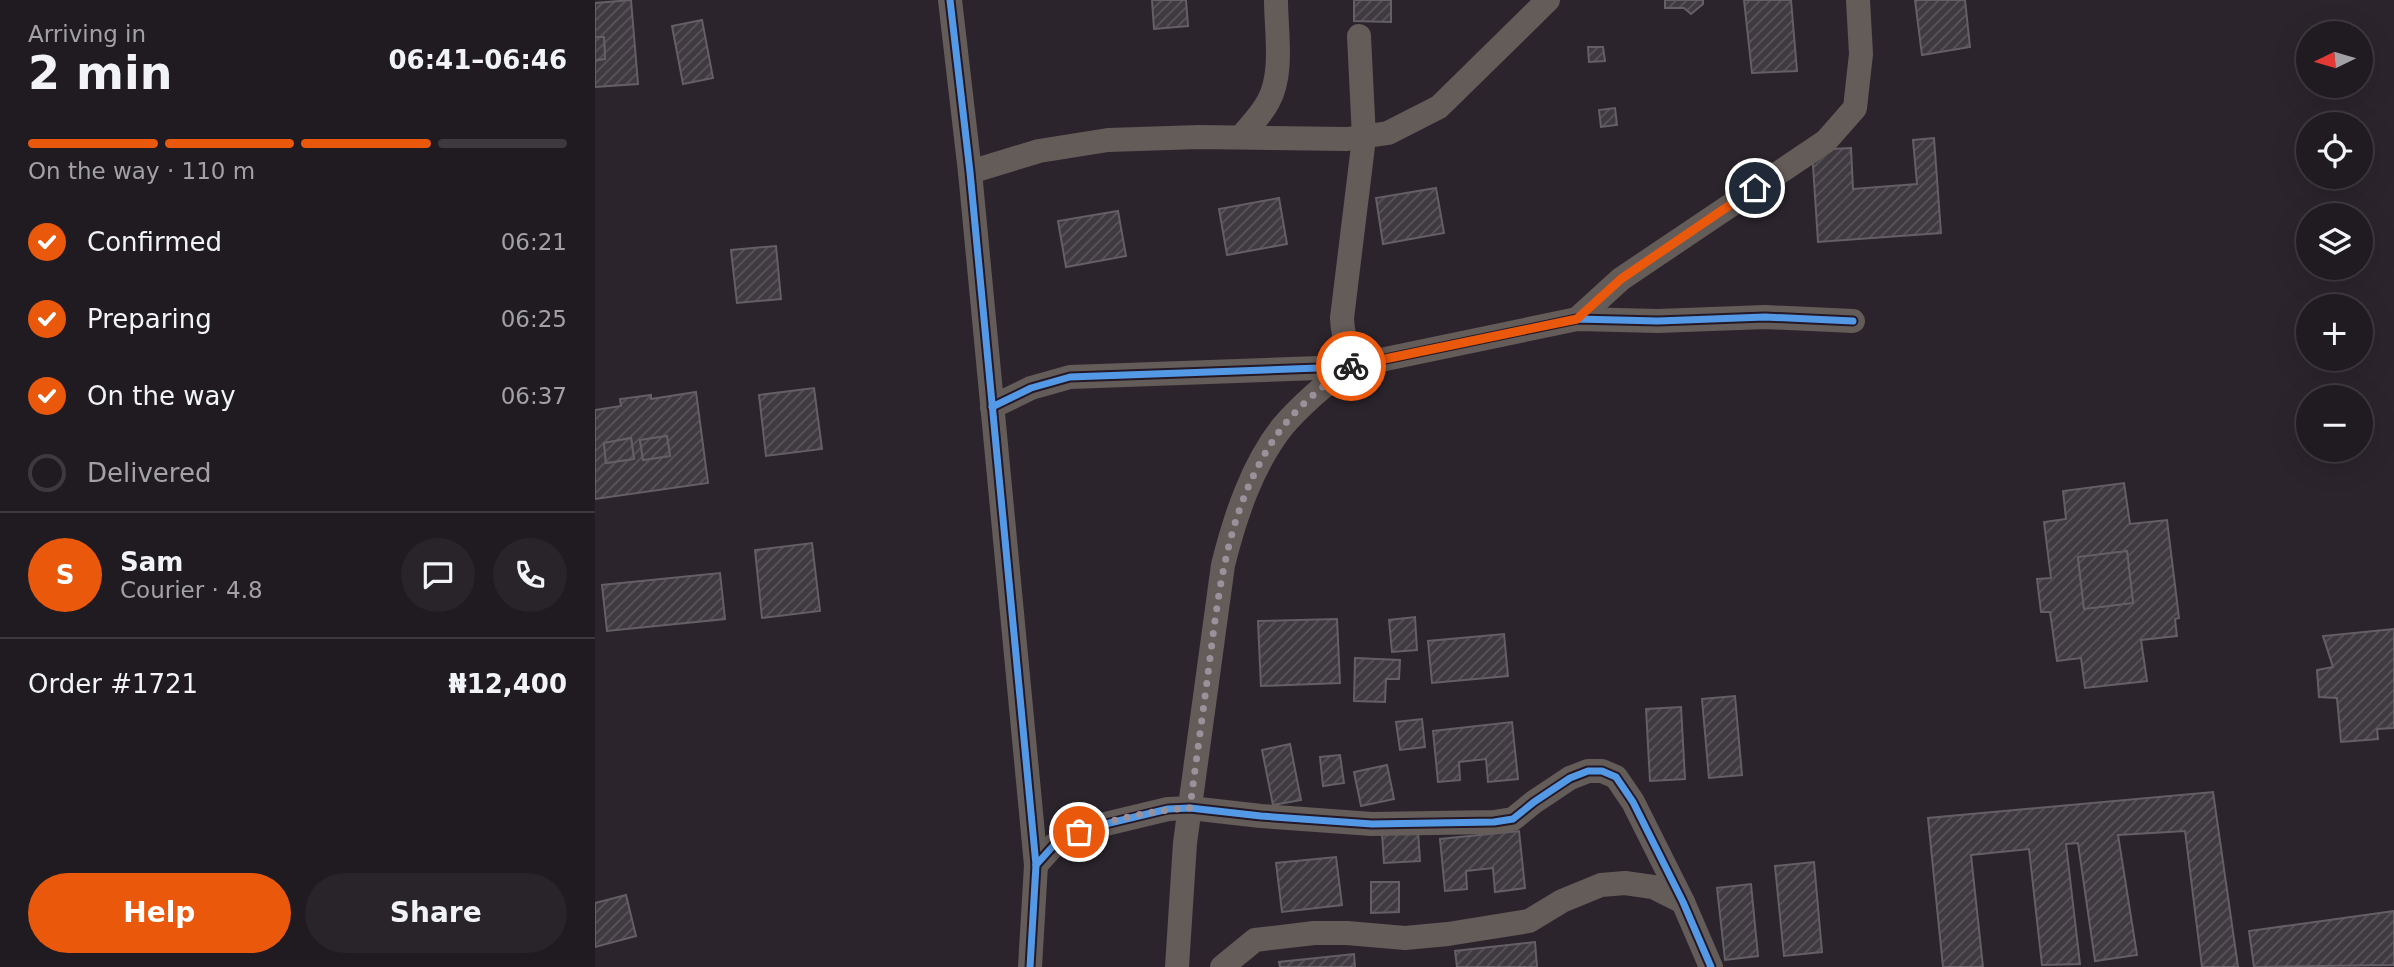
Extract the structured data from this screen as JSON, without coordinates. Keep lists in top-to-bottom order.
{
  "north": "left",
  "page": {
    "heading": ["2 min", "Arriving in", "06:41–06:46"],
    "panel": [
      "Sam",
      "Courier · 4.8",
      "Order #1721",
      "₦12,400"
    ],
    "map_buttons": ["+", "−"],
    "bar": "On the way · 110 m",
    "list": [
      ["Confirmed", "06:21"],
      ["Preparing", "06:25"],
      ["On the way", "06:37"],
      "Delivered"
    ],
    "round": "S",
    "buttons": ["Help", "Share"]
  }
}
